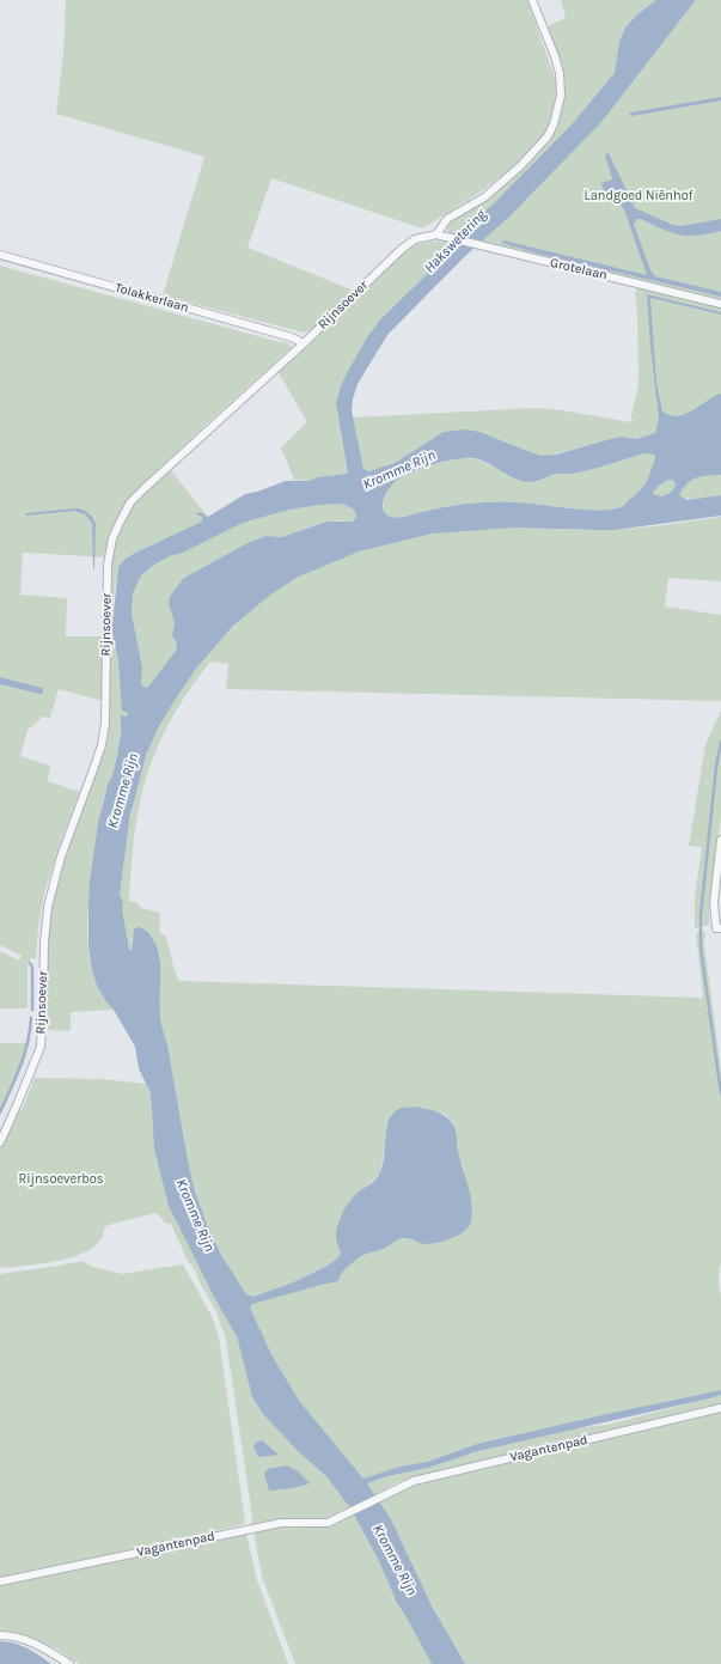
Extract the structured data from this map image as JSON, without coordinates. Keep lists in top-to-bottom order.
{
  "streets": {
    "street": [
      "Grotelaan",
      "Tolakkerlaan",
      "Rijnsoever",
      "Vagantenpad"
    ]
  },
  "crossings": [
    ["Grotelaan", "Rijnsoever"],
    ["Tolakkerlaan", "Rijnsoever"]
  ],
  "water": ["Hakswetering", "Kromme Rijn"],
  "parks": ["Landgoed Niënhof", "Rijnsoeverbos"]
}
